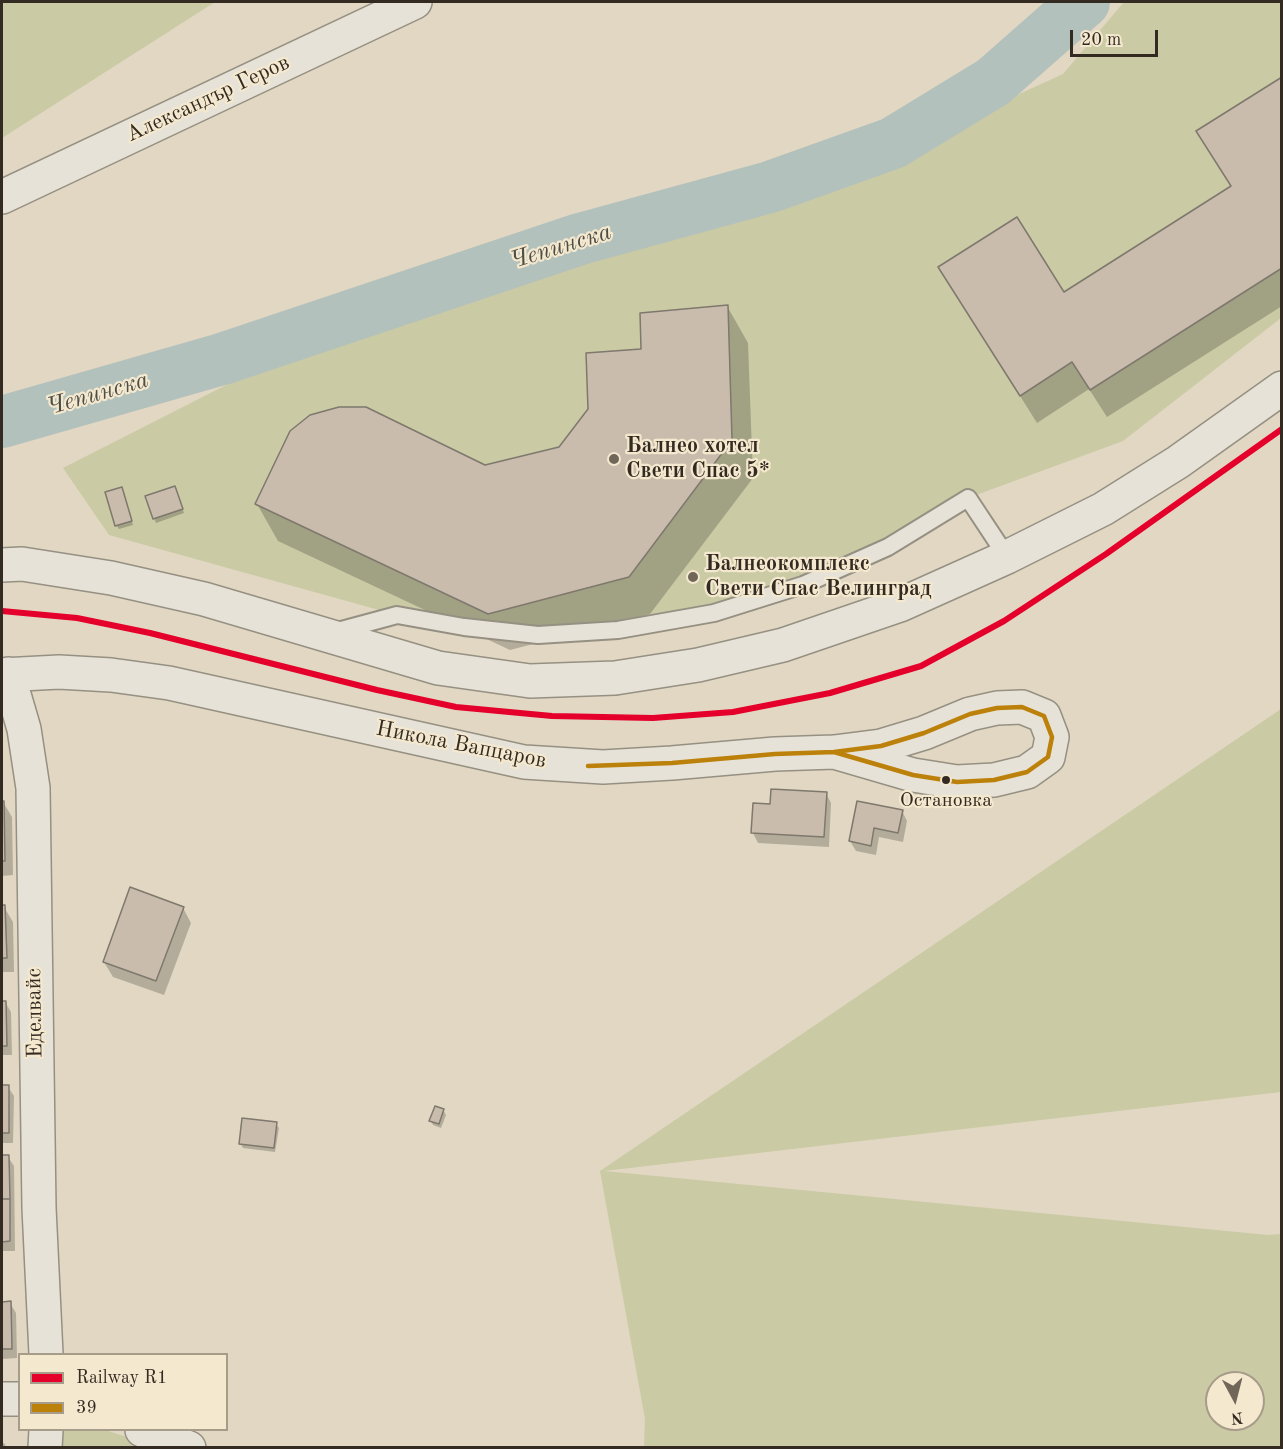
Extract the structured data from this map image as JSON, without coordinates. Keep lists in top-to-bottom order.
{
  "streets": {
    "street": ["Александър Геров", "Никола Вапцаров", "Еделвайс"]
  },
  "crossings": [
    ["Никола Вапцаров", "Еделвайс"]
  ],
  "water": ["Чепинска"],
  "places": ["Балнео хотел Свети Спас 5*", "Балнеокомплекс Свети Спас Велинград", "Остановка"],
  "lines": ["rail line R1", "transit line 39"],
  "legend": ["Railway R1", "39"],
  "scale_bar": "20 m",
  "north": "bottom"
}
